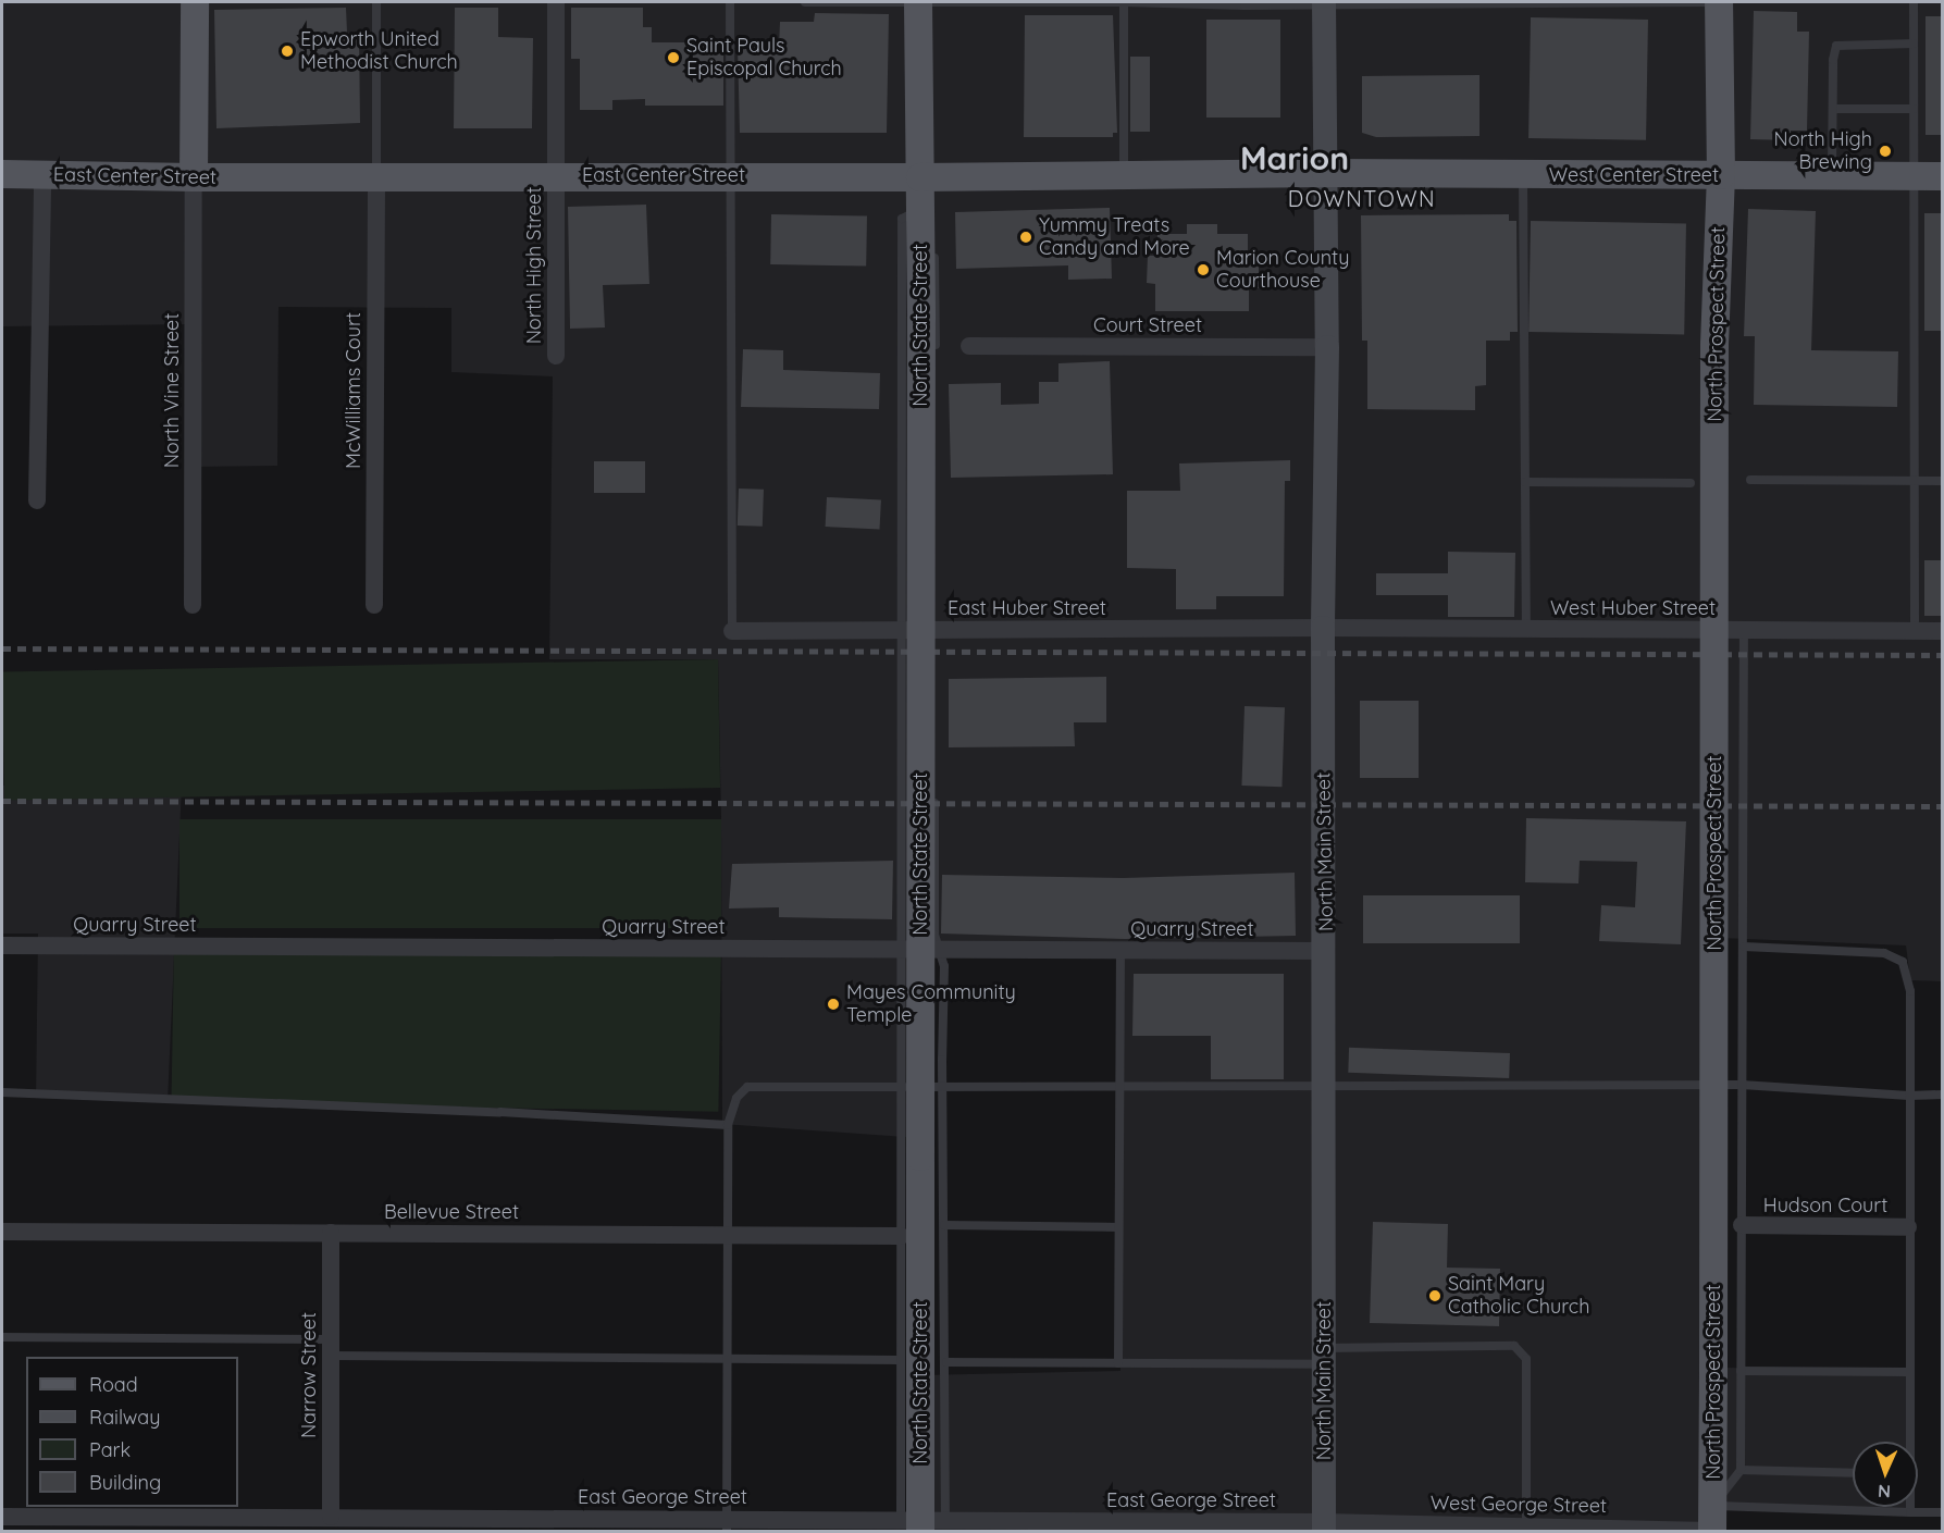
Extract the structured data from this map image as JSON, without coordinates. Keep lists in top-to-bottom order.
{
  "streets": {
    "main road": [
      "East Center Street",
      "West Center Street",
      "North Prospect Street",
      "North State Street"
    ],
    "street": [
      "North High Street",
      "Court Street",
      "North Vine Street",
      "McWilliams Court",
      "East Huber Street",
      "West Huber Street",
      "North Main Street",
      "Quarry Street",
      "Hudson Court",
      "Bellevue Street",
      "Narrow Street",
      "East George Street",
      "West George Street"
    ]
  },
  "crossings": [
    ["East Center Street", "West Center Street"],
    ["East Center Street", "North High Street"],
    ["East Center Street", "North State Street"],
    ["East Center Street", "North Vine Street"],
    ["East Center Street", "McWilliams Court"],
    ["East Center Street", "North Main Street"],
    ["West Center Street", "North Prospect Street"],
    ["West Center Street", "North Main Street"],
    ["North Prospect Street", "West George Street"],
    ["North State Street", "East George Street"],
    ["Court Street", "North Main Street"],
    ["East Huber Street", "West Huber Street"],
    ["East Huber Street", "North Main Street"],
    ["West Huber Street", "North Main Street"],
    ["North Main Street", "Quarry Street"],
    ["North Main Street", "East George Street"],
    ["North Main Street", "West George Street"],
    ["Bellevue Street", "Narrow Street"],
    ["Narrow Street", "East George Street"],
    ["East George Street", "West George Street"]
  ],
  "districts": ["Marion", "DOWNTOWN"],
  "places": [
    "Epworth United Methodist Church",
    "Saint Pauls Episcopal Church",
    "North High Brewing",
    "Yummy Treats Candy and More",
    "Marion County Courthouse",
    "Mayes Community Temple",
    "Saint Mary Catholic Church"
  ],
  "legend": [
    "Road",
    "Railway",
    "Park",
    "Building"
  ],
  "north": "bottom"
}
